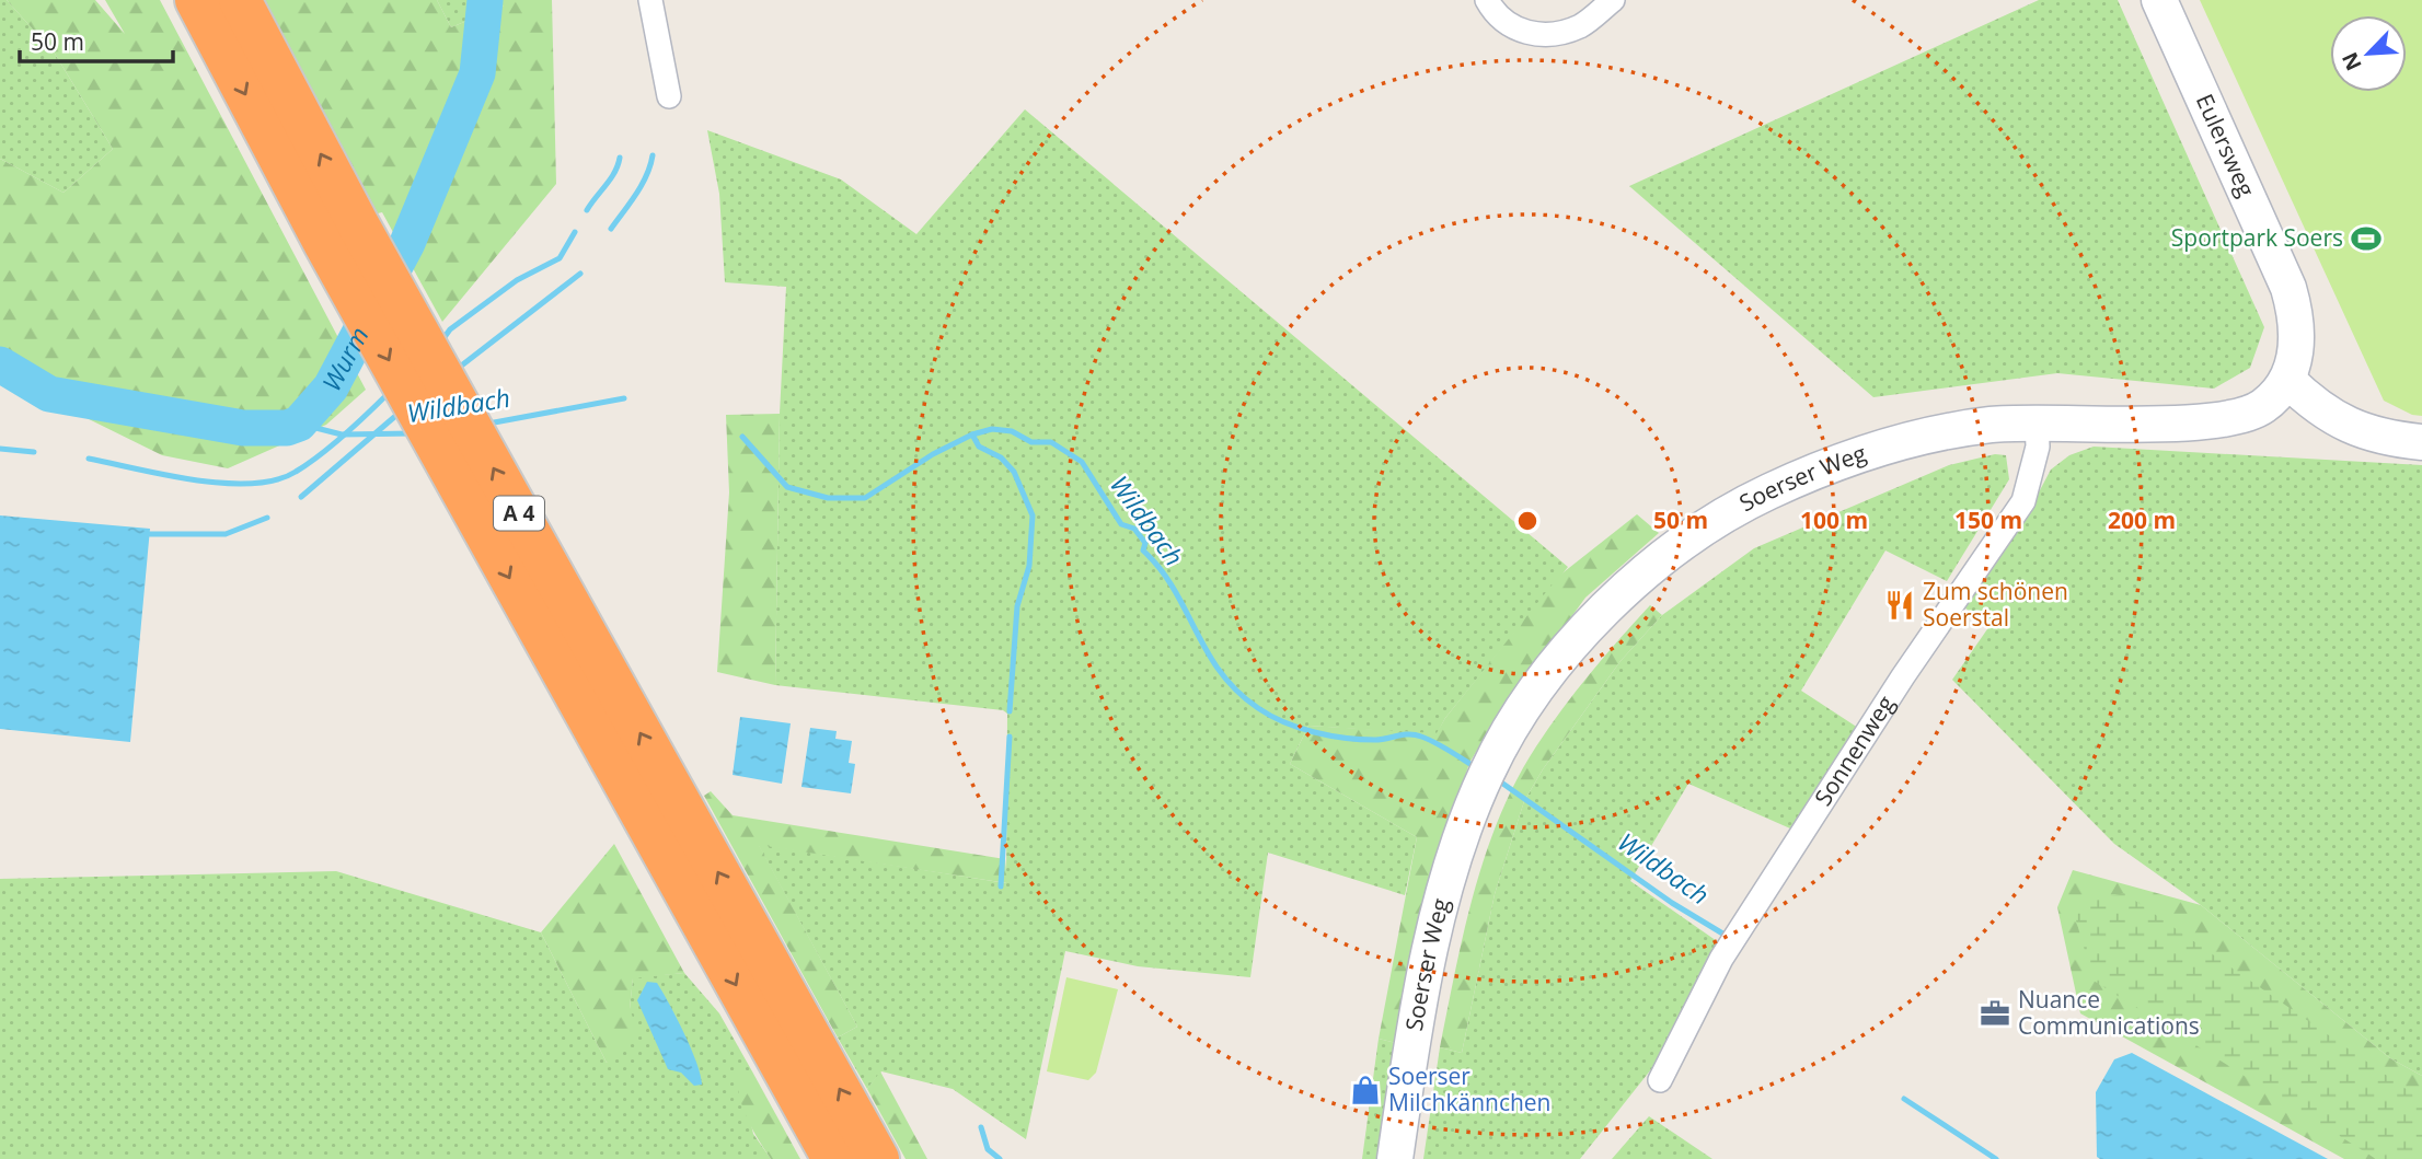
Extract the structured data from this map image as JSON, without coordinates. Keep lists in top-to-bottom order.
{
  "streets": {
    "highway": ["A 4"],
    "main road": ["Eulersweg", "Soerser Weg"],
    "street": ["Sonnenweg"]
  },
  "crossings": [
    ["Eulersweg", "Soerser Weg"],
    ["Soerser Weg", "Sonnenweg"]
  ],
  "water": ["Wurm", "Wildbach"],
  "places": {
    "sports": ["Sportpark Soers"],
    "restaurant": ["Zum schönen Soerstal"],
    "office": ["Nuance Communications"],
    "shop": ["Soerser Milchkännchen"]
  },
  "scale_bar": "50 m",
  "north": "bottom left",
  "rings": [
    "50 m",
    "100 m",
    "150 m",
    "200 m"
  ]
}
